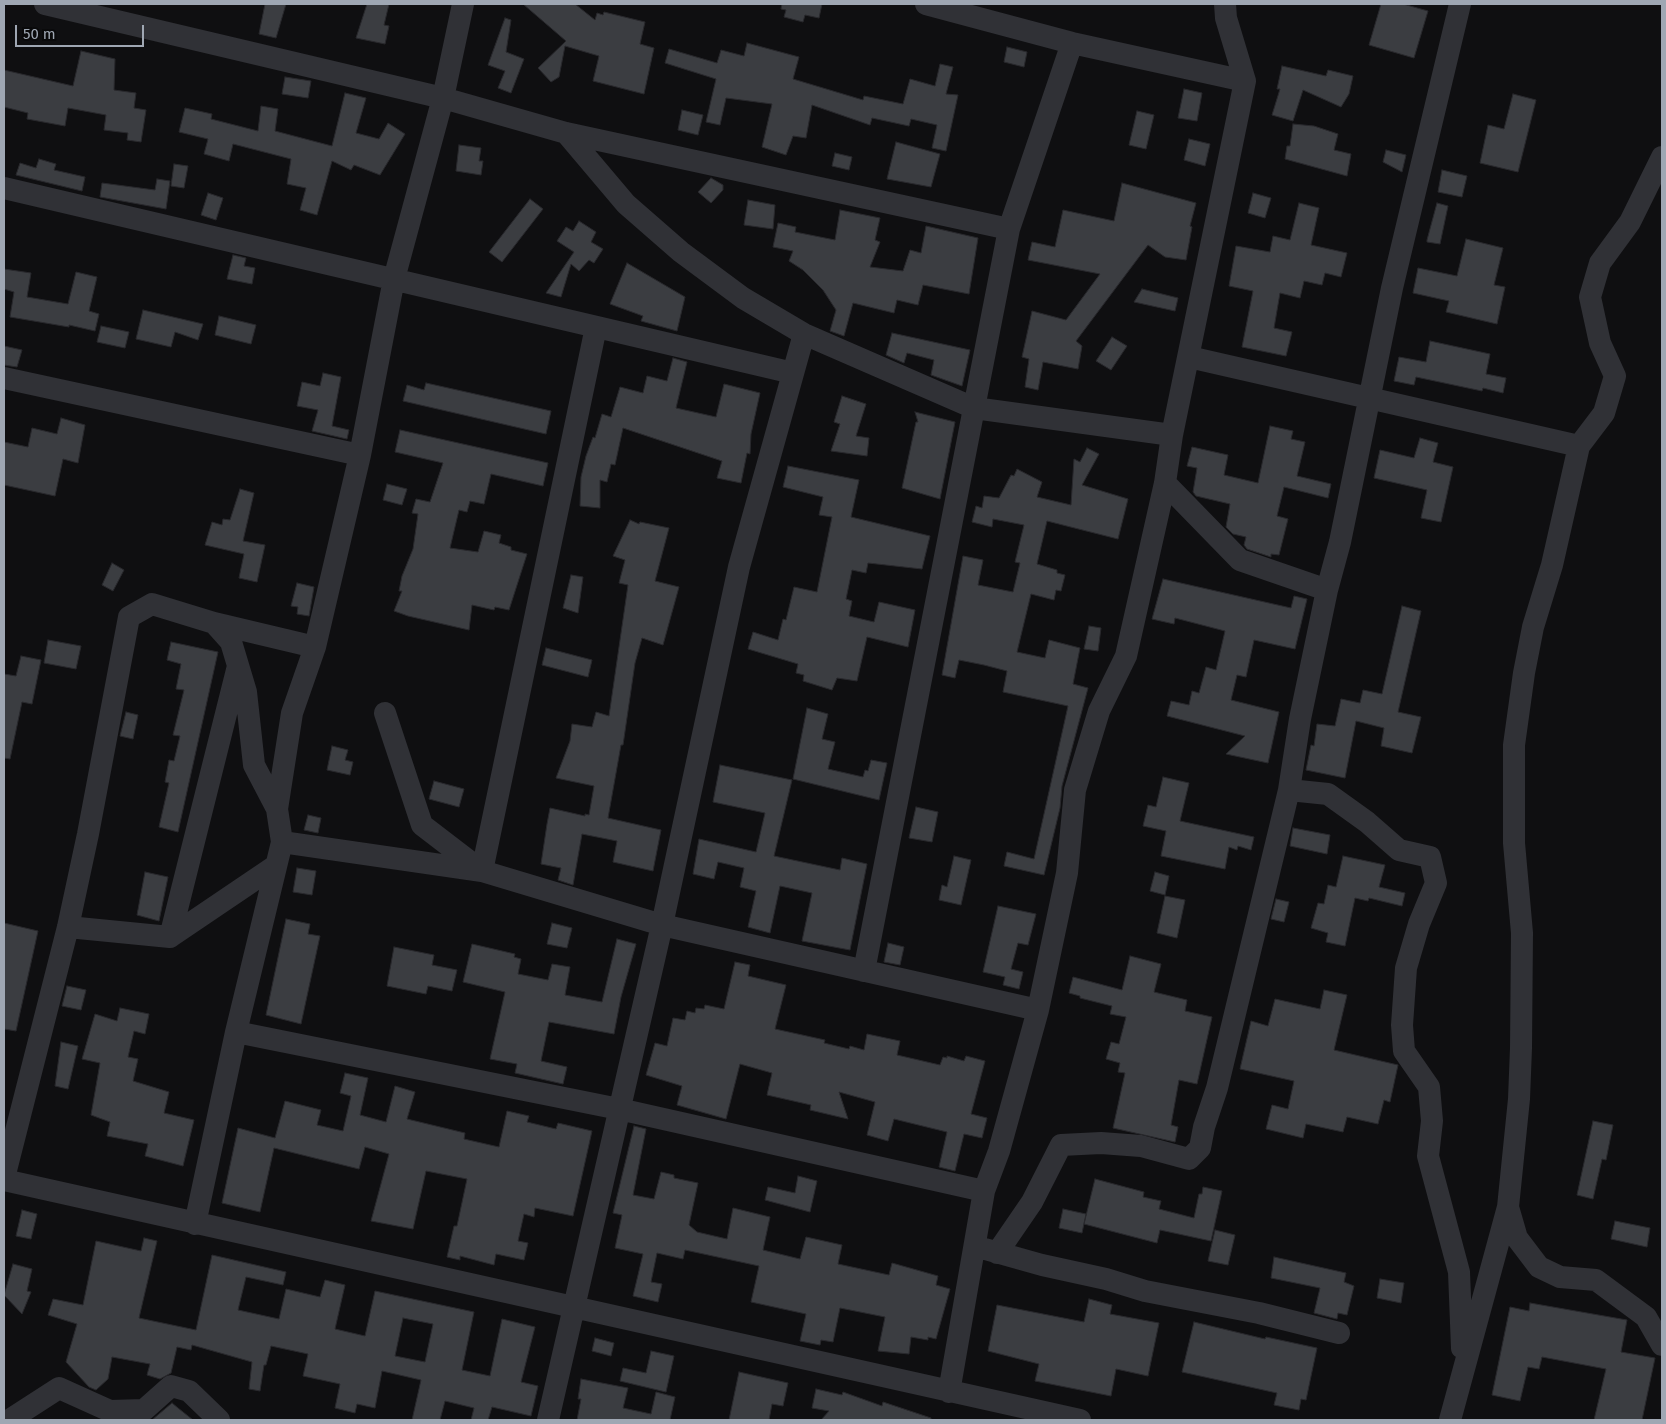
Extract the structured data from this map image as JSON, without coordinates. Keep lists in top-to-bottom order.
{
  "scale_bar": "50 m"
}
